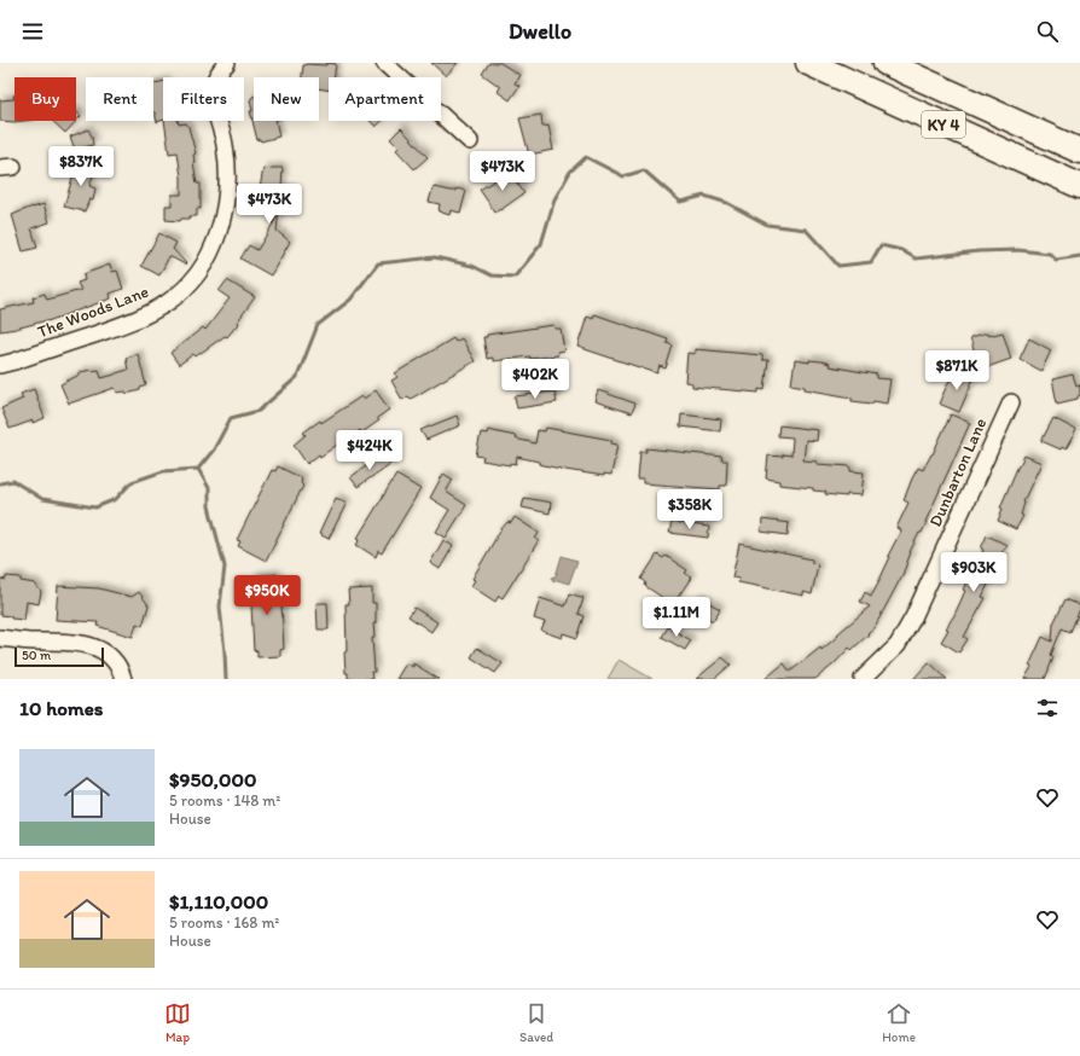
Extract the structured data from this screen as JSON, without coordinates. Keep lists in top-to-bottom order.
{
  "streets": {
    "highway": ["KY 4"],
    "street": ["The Woods Lane", "Dunbarton Lane"]
  },
  "scale_bar": "50 m",
  "page": {
    "header": "Dwello",
    "chip": [
      "Buy",
      "Rent",
      "Filters",
      "New",
      "Apartment"
    ],
    "price": [
      "$837K",
      "$473K",
      "$473K",
      "$871K",
      "$402K",
      "$424K",
      "$358K",
      "$903K",
      "$950K",
      "$1.11M"
    ],
    "scale": "50 m",
    "heading": "10 homes",
    "list": [
      {
        "name": "$950,000",
        "note": "5 rooms · 148 m² · House"
      },
      {
        "name": "$1,110,000",
        "note": "5 rooms · 168 m² · House"
      }
    ],
    "tabs": ["Map", "Saved", "Home"]
  }
}
